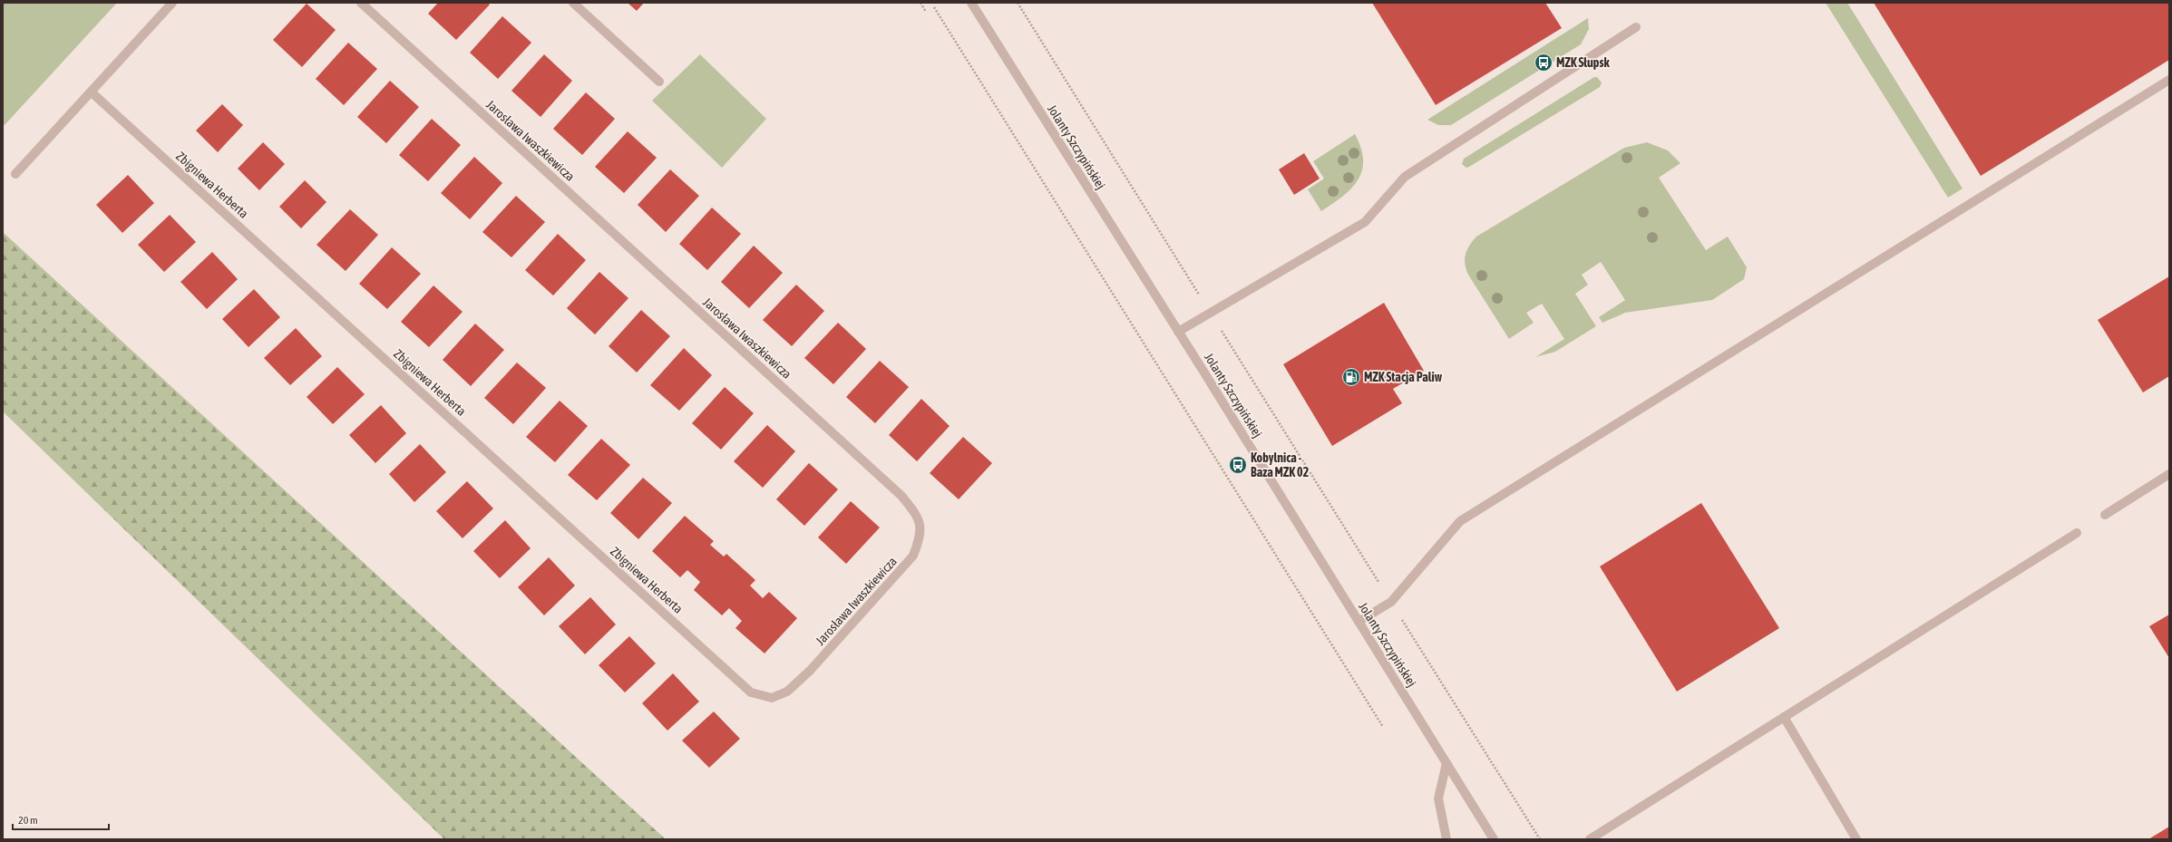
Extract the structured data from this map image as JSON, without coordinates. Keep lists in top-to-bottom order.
{
  "streets": {
    "street": ["Jarosława Iwaszkiewicza", "Jolanty Szczypińskiej", "Zbigniewa Herberta"]
  },
  "crossings": [
    ["Jarosława Iwaszkiewicza", "Zbigniewa Herberta"]
  ],
  "places": {
    "bus stop": ["MZK Słupsk", "Kobylnica - Baza MZK 02"],
    "fuel station": ["MZK Stacja Paliw"]
  },
  "scale_bar": "20 m"
}
